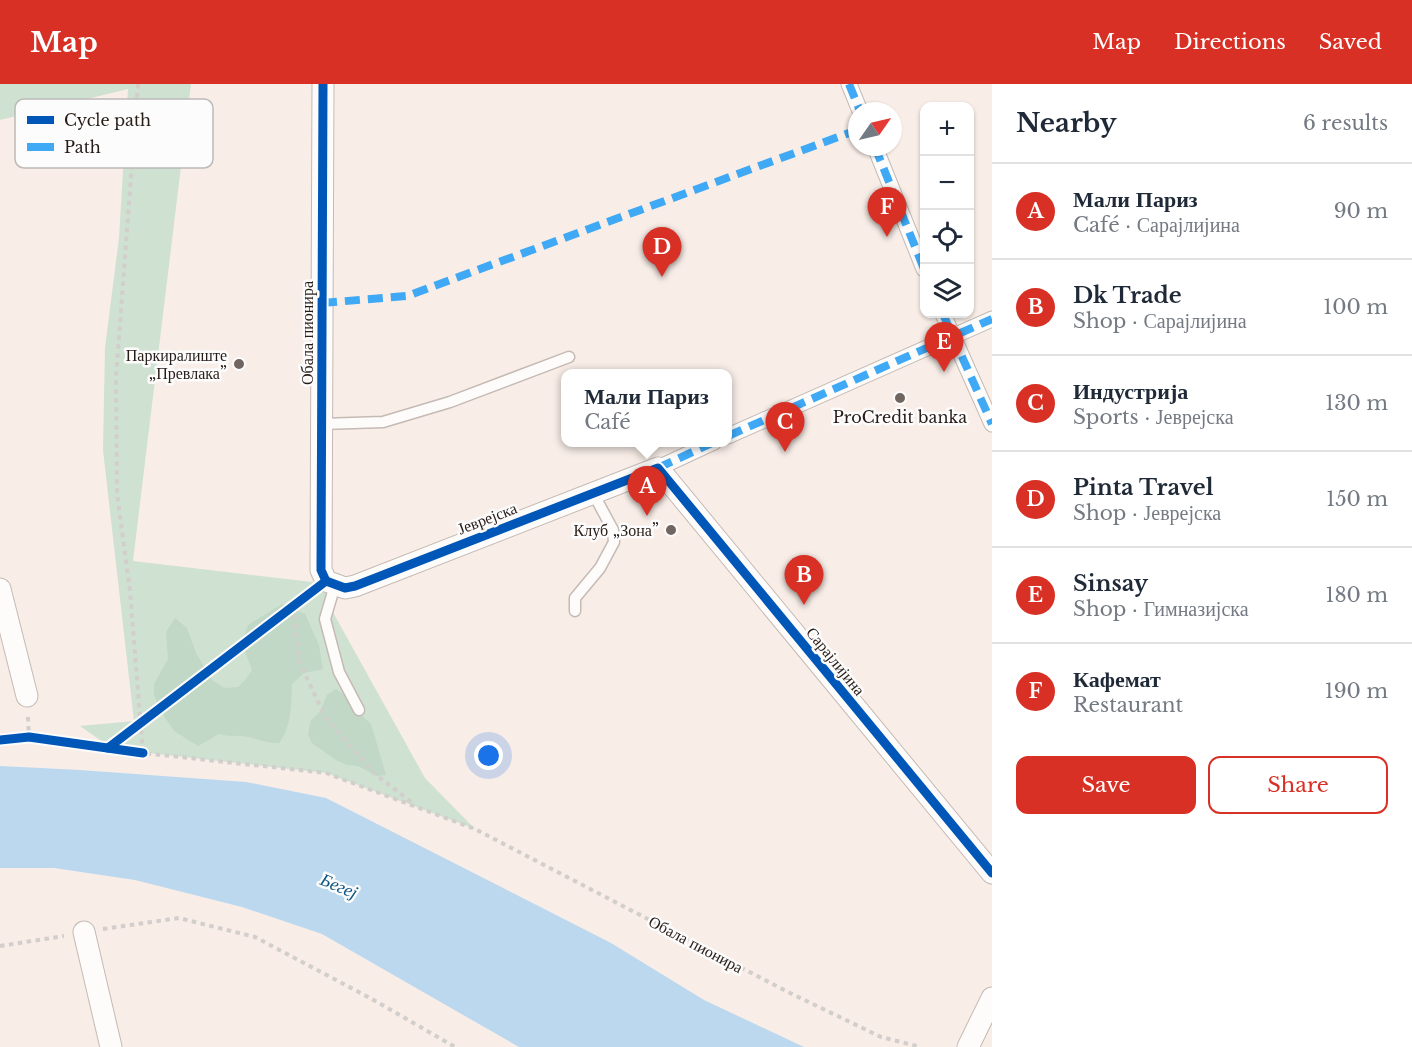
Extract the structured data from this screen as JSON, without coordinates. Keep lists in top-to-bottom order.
{
  "streets": {
    "street": ["Обала пионира", "Јеврејска", "Сарајлијина"]
  },
  "crossings": [
    ["Обала пионира", "Јеврејска"],
    ["Јеврејска", "Сарајлијина"]
  ],
  "water": ["Бегеј"],
  "places": ["Паркиралиште „Превлака”", "ProCredit banka", "Клуб „Зона”"],
  "legend": ["Cycle path", "Path"],
  "north": "top right",
  "page": {
    "header": "Map",
    "nav": ["Map", "Directions", "Saved"],
    "heading": ["Nearby", "6 results"],
    "map_buttons": ["+", "−"],
    "list": [
      {
        "mark": "A",
        "name": "Мали Париз",
        "note": "Café · Сарајлијина",
        "value": "90 m"
      },
      {
        "mark": "B",
        "name": "Dk Trade",
        "note": "Shop · Сарајлијина",
        "value": "100 m"
      },
      {
        "mark": "C",
        "name": "Индустрија",
        "note": "Sports · Јеврејска",
        "value": "130 m"
      },
      {
        "mark": "D",
        "name": "Pinta Travel",
        "note": "Shop · Јеврејска",
        "value": "150 m"
      },
      {
        "mark": "E",
        "name": "Sinsay",
        "note": "Shop · Гимназијска",
        "value": "180 m"
      },
      {
        "mark": "F",
        "name": "Кафемат",
        "note": "Restaurant",
        "value": "190 m"
      }
    ],
    "pins": [
      "F",
      "D",
      "E",
      "C",
      "A",
      "B"
    ],
    "popup": ["Мали Париз", "Café"],
    "buttons": ["Save", "Share"]
  }
}
